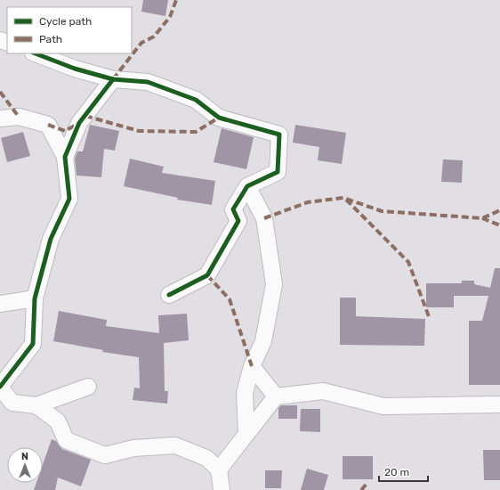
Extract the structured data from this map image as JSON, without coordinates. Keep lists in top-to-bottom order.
{
  "legend": ["Cycle path", "Path"],
  "scale_bar": "20 m",
  "north": "top"
}
